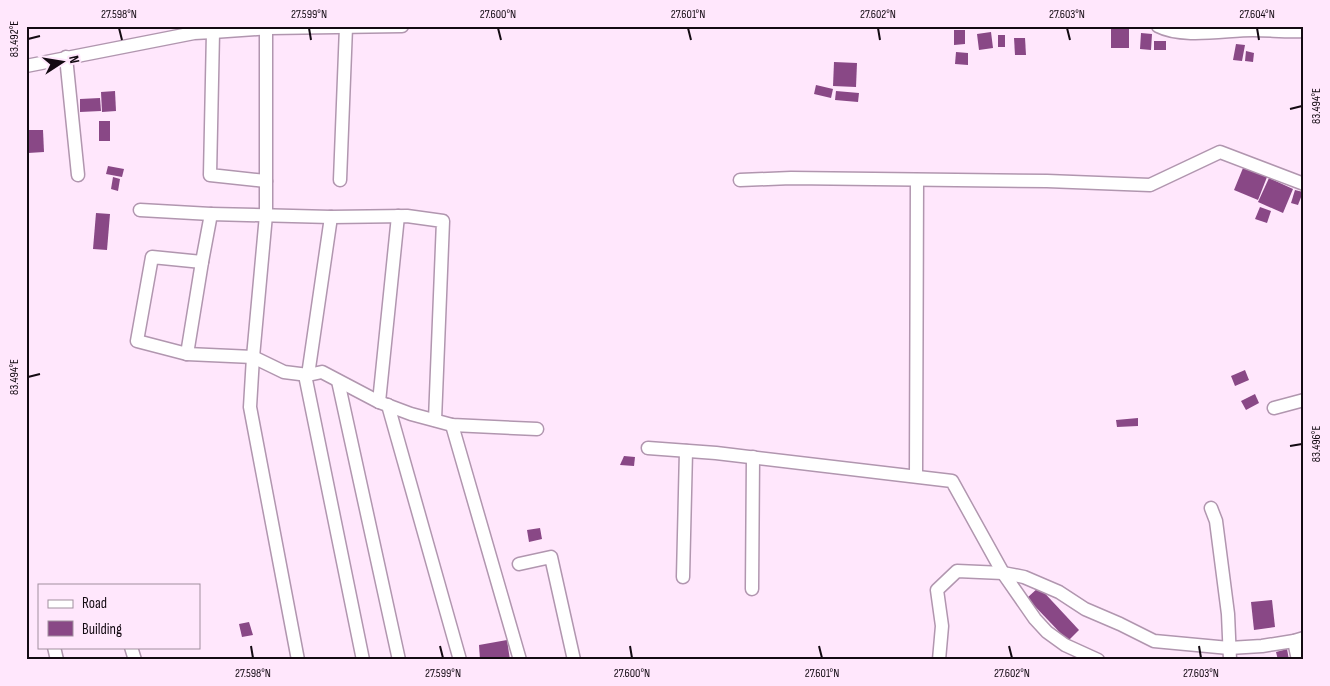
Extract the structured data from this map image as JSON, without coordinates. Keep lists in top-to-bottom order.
{
  "legend": ["Road", "Building"],
  "north": "right",
  "coordinates": [
    "27.598°N",
    "27.599°N",
    "27.600°N",
    "27.601°N",
    "27.602°N",
    "27.603°N",
    "27.604°N",
    "83.492°E",
    "83.494°E",
    "83.496°E"
  ]
}
